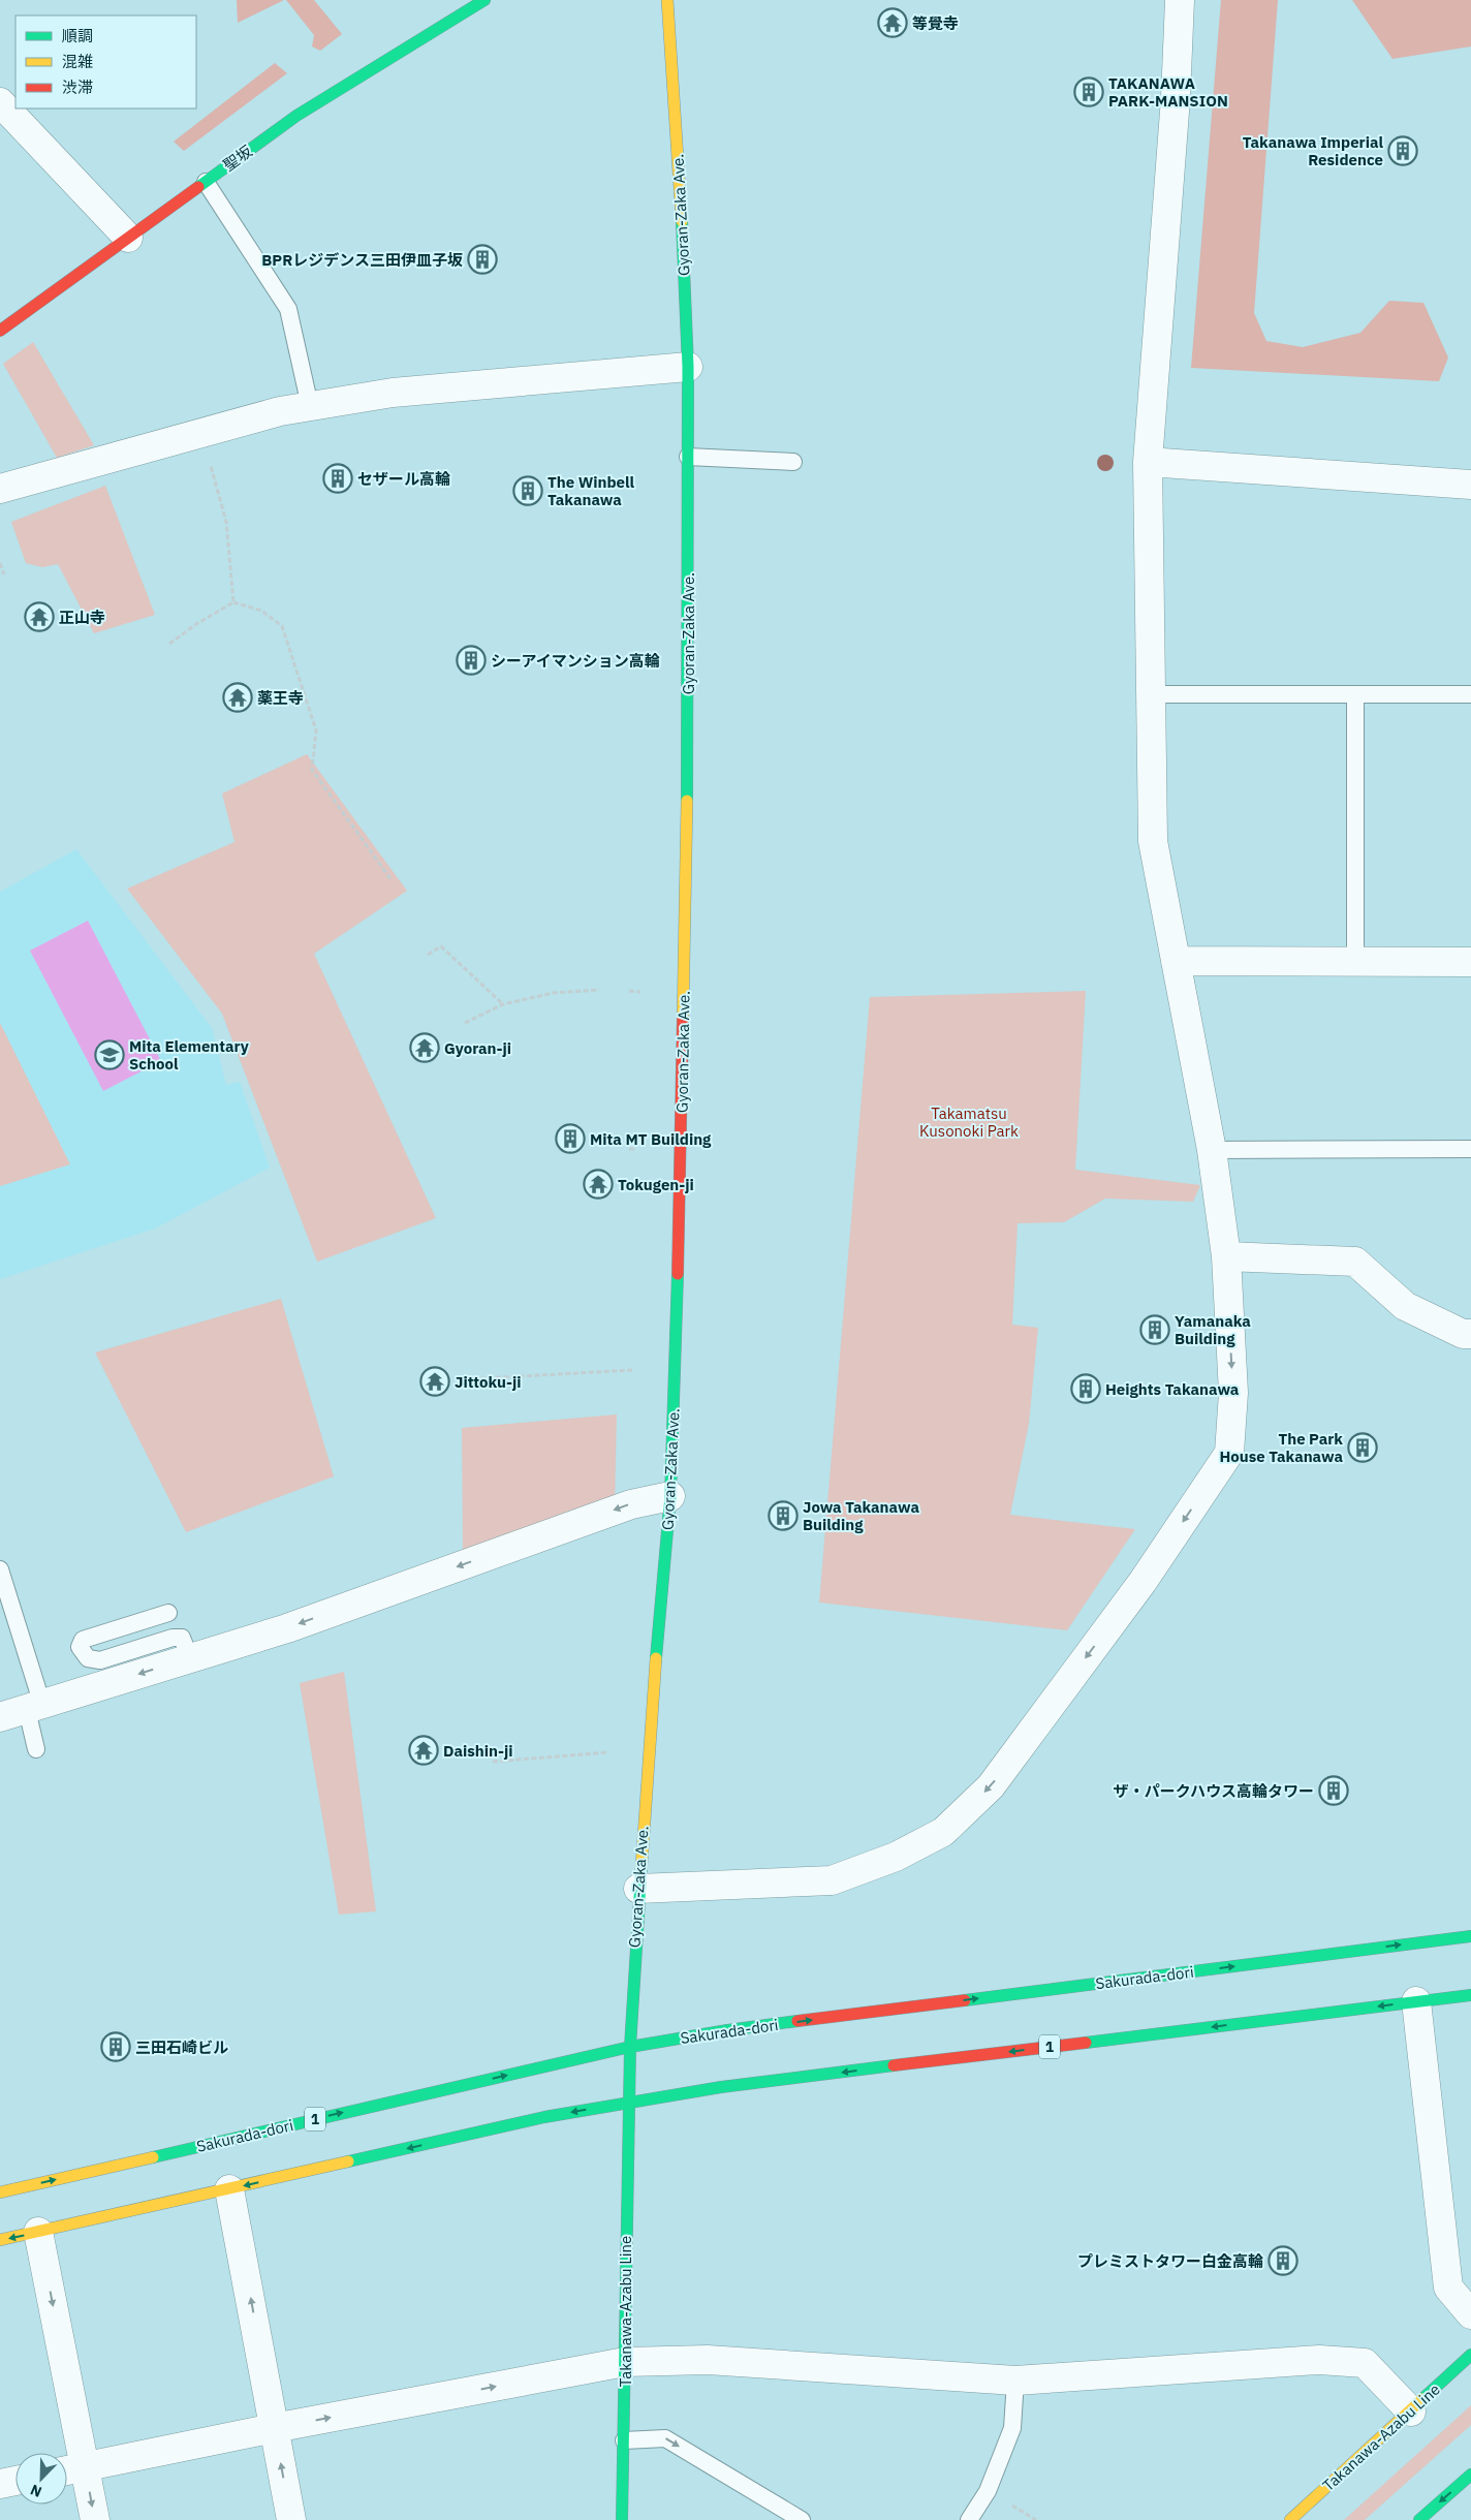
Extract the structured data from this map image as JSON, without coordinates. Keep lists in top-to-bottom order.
{
  "streets": {
    "main road": [
      "聖坂",
      "Gyoran-Zaka Ave.",
      "Sakurada-dori",
      "1",
      "Takanawa-Azabu Line"
    ]
  },
  "crossings": [
    ["Gyoran-Zaka Ave.", "Sakurada-dori"],
    ["Gyoran-Zaka Ave.", "1"],
    ["Gyoran-Zaka Ave.", "Takanawa-Azabu Line"],
    ["1", "Takanawa-Azabu Line"]
  ],
  "parks": ["Takamatsu Kusonoki Park"],
  "places": {
    "temple": [
      "等覺寺",
      "正山寺",
      "薬王寺",
      "Gyoran-ji",
      "Tokugen-ji",
      "Jittoku-ji",
      "Daishin-ji"
    ],
    "building": [
      "TAKANAWA PARK-MANSION",
      "Takanawa Imperial Residence",
      "BPRレジデンス三田伊皿子坂",
      "セザール高輪",
      "The Winbell Takanawa",
      "シーアイマンション高輪",
      "Mita MT Building",
      "Yamanaka Building",
      "Heights Takanawa",
      "The Park House Takanawa",
      "Jowa Takanawa Building",
      "ザ・パークハウス高輪タワー",
      "三田石崎ビル",
      "プレミストタワー白金高輪"
    ],
    "school or university": ["Mita Elementary School"]
  },
  "legend": ["順調", "混雑", "渋滞"],
  "north": "bottom left"
}
